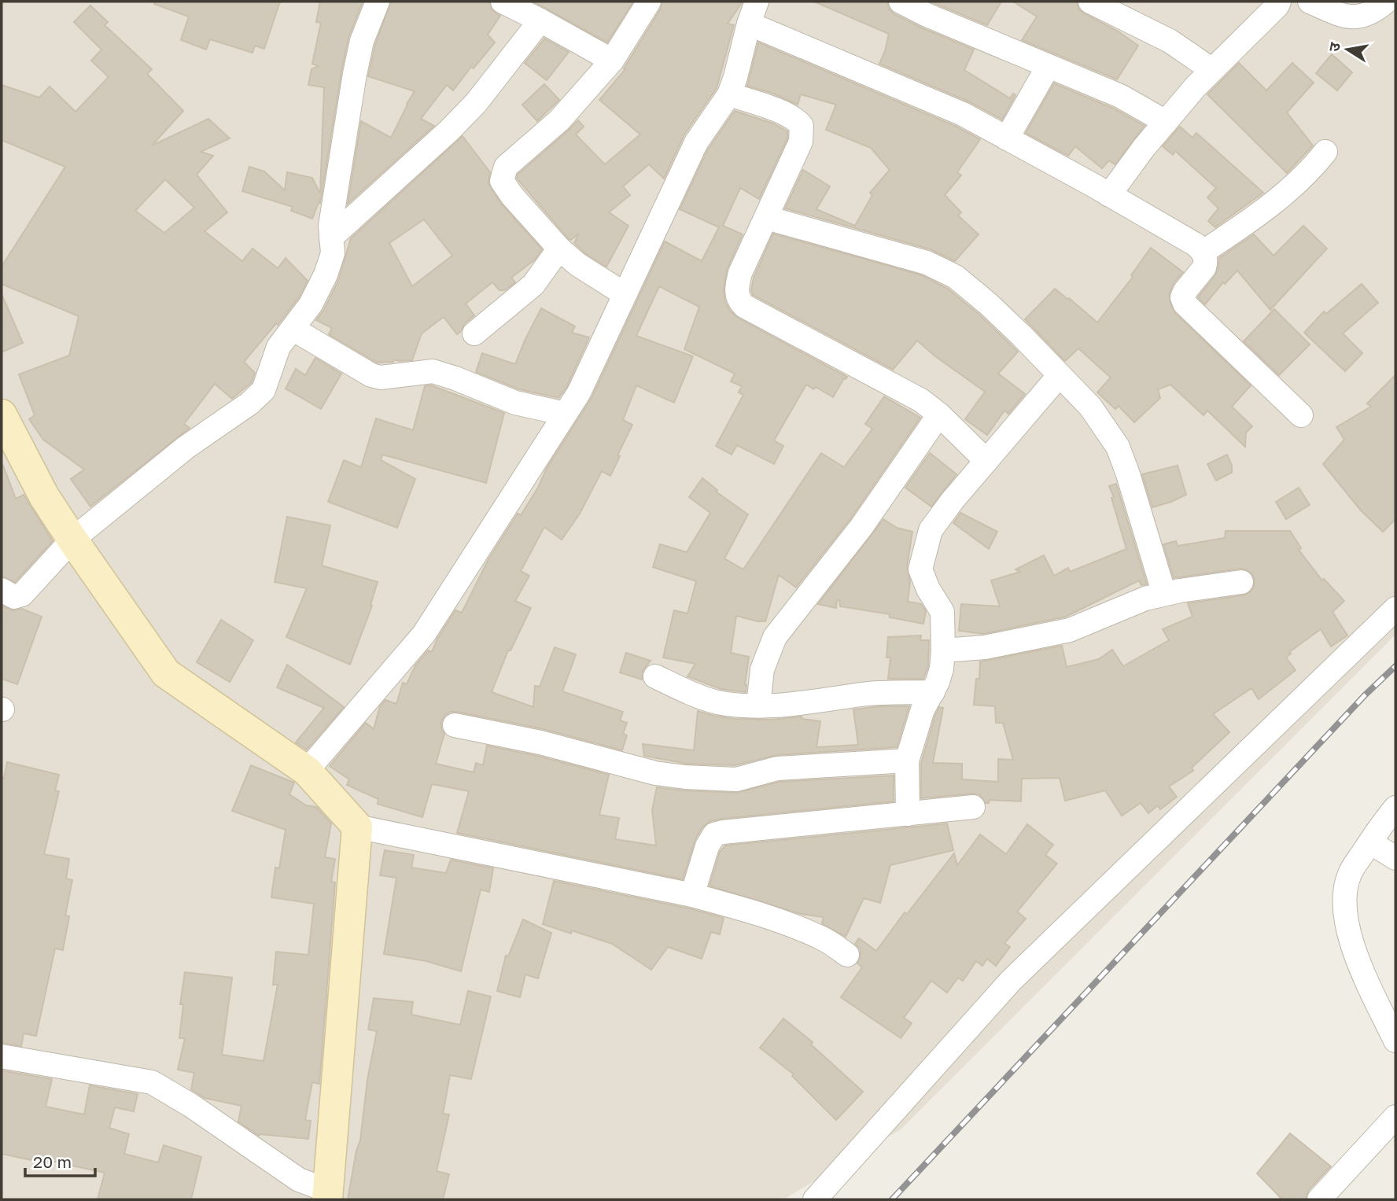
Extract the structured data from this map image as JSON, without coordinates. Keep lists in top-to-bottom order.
{
  "scale_bar": "20 m",
  "north": "left"
}
